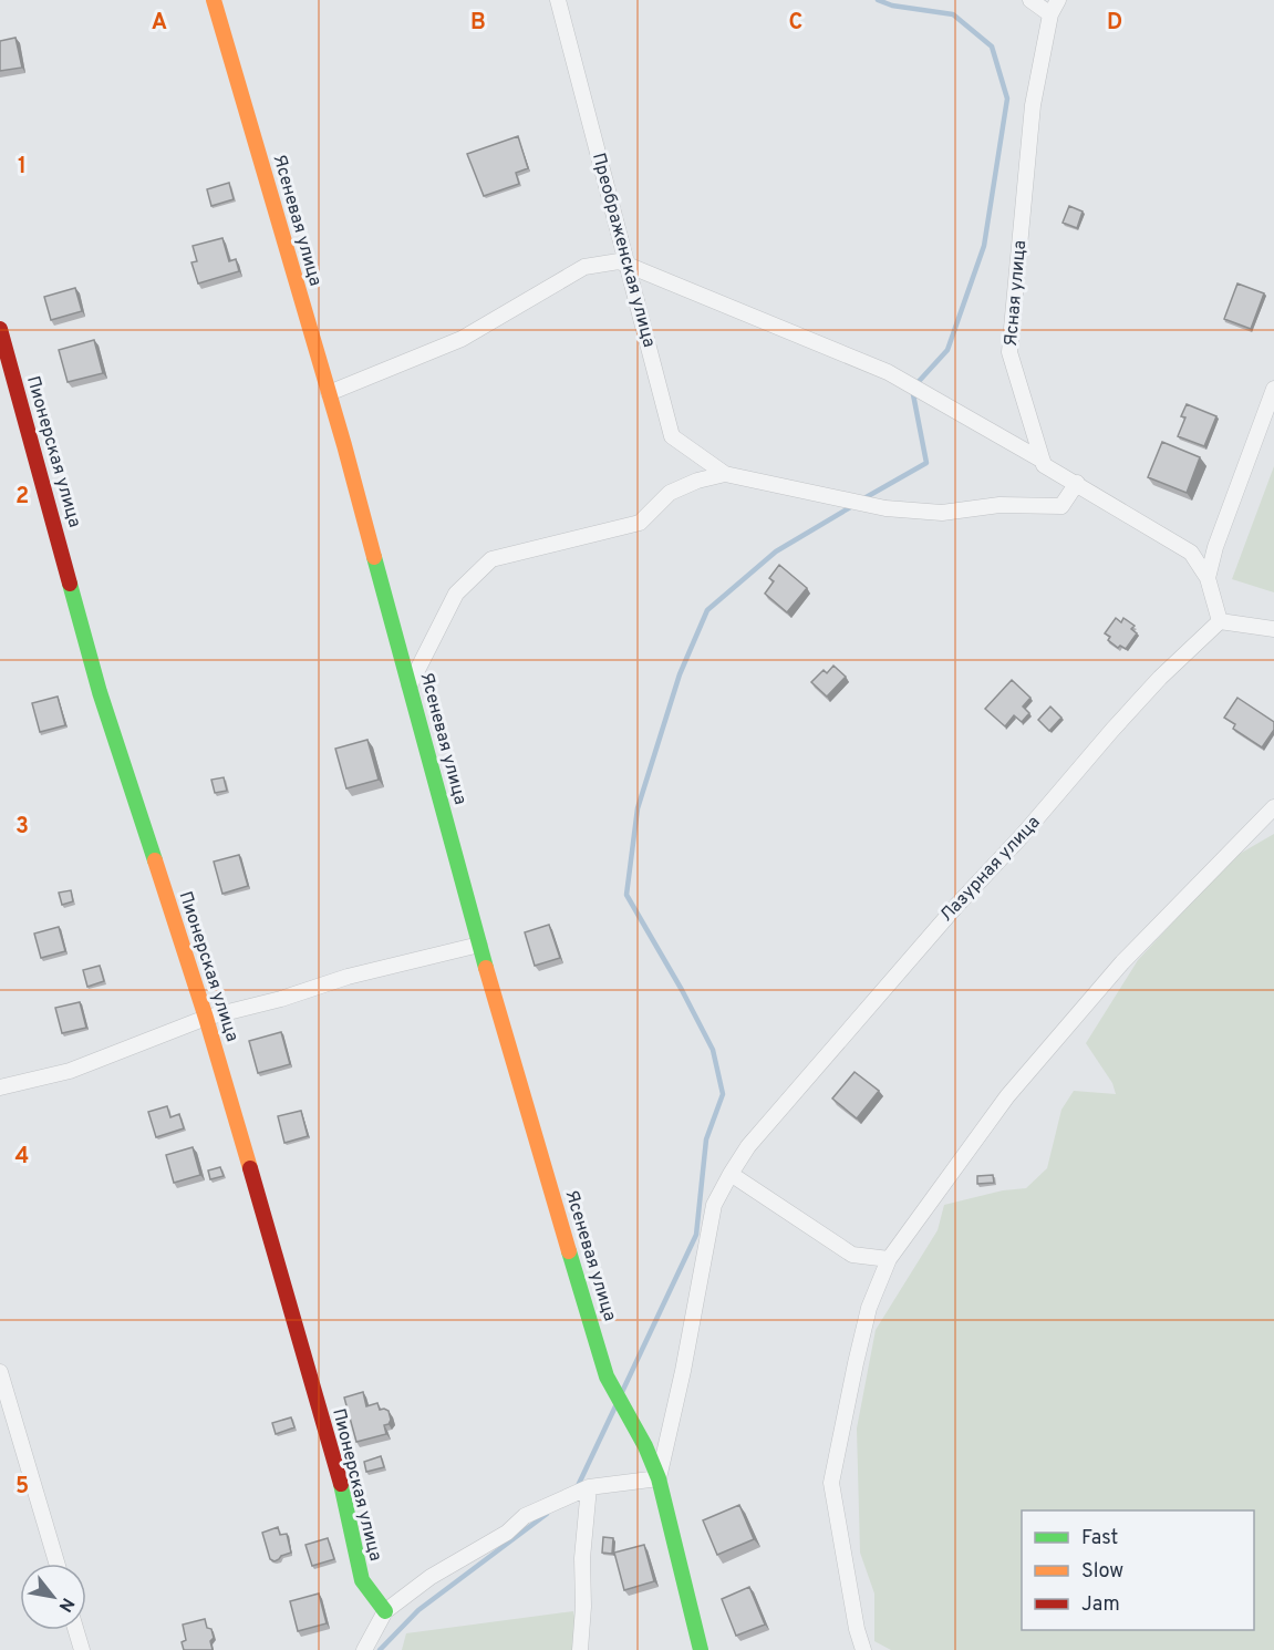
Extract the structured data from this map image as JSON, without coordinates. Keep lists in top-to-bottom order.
{
  "streets": {
    "street": [
      "Ясеневая улица",
      "Преображенская улица",
      "Ясная улица",
      "Пионерская улица",
      "Лазурная улица"
    ]
  },
  "crossings": [
    ["Ясеневая улица", "Лазурная улица"]
  ],
  "legend": ["Fast", "Slow", "Jam"],
  "north": "bottom right",
  "grid": {
    "columns": [
      "A",
      "B",
      "C",
      "D"
    ],
    "rows": [
      "1",
      "2",
      "3",
      "4",
      "5"
    ]
  }
}
